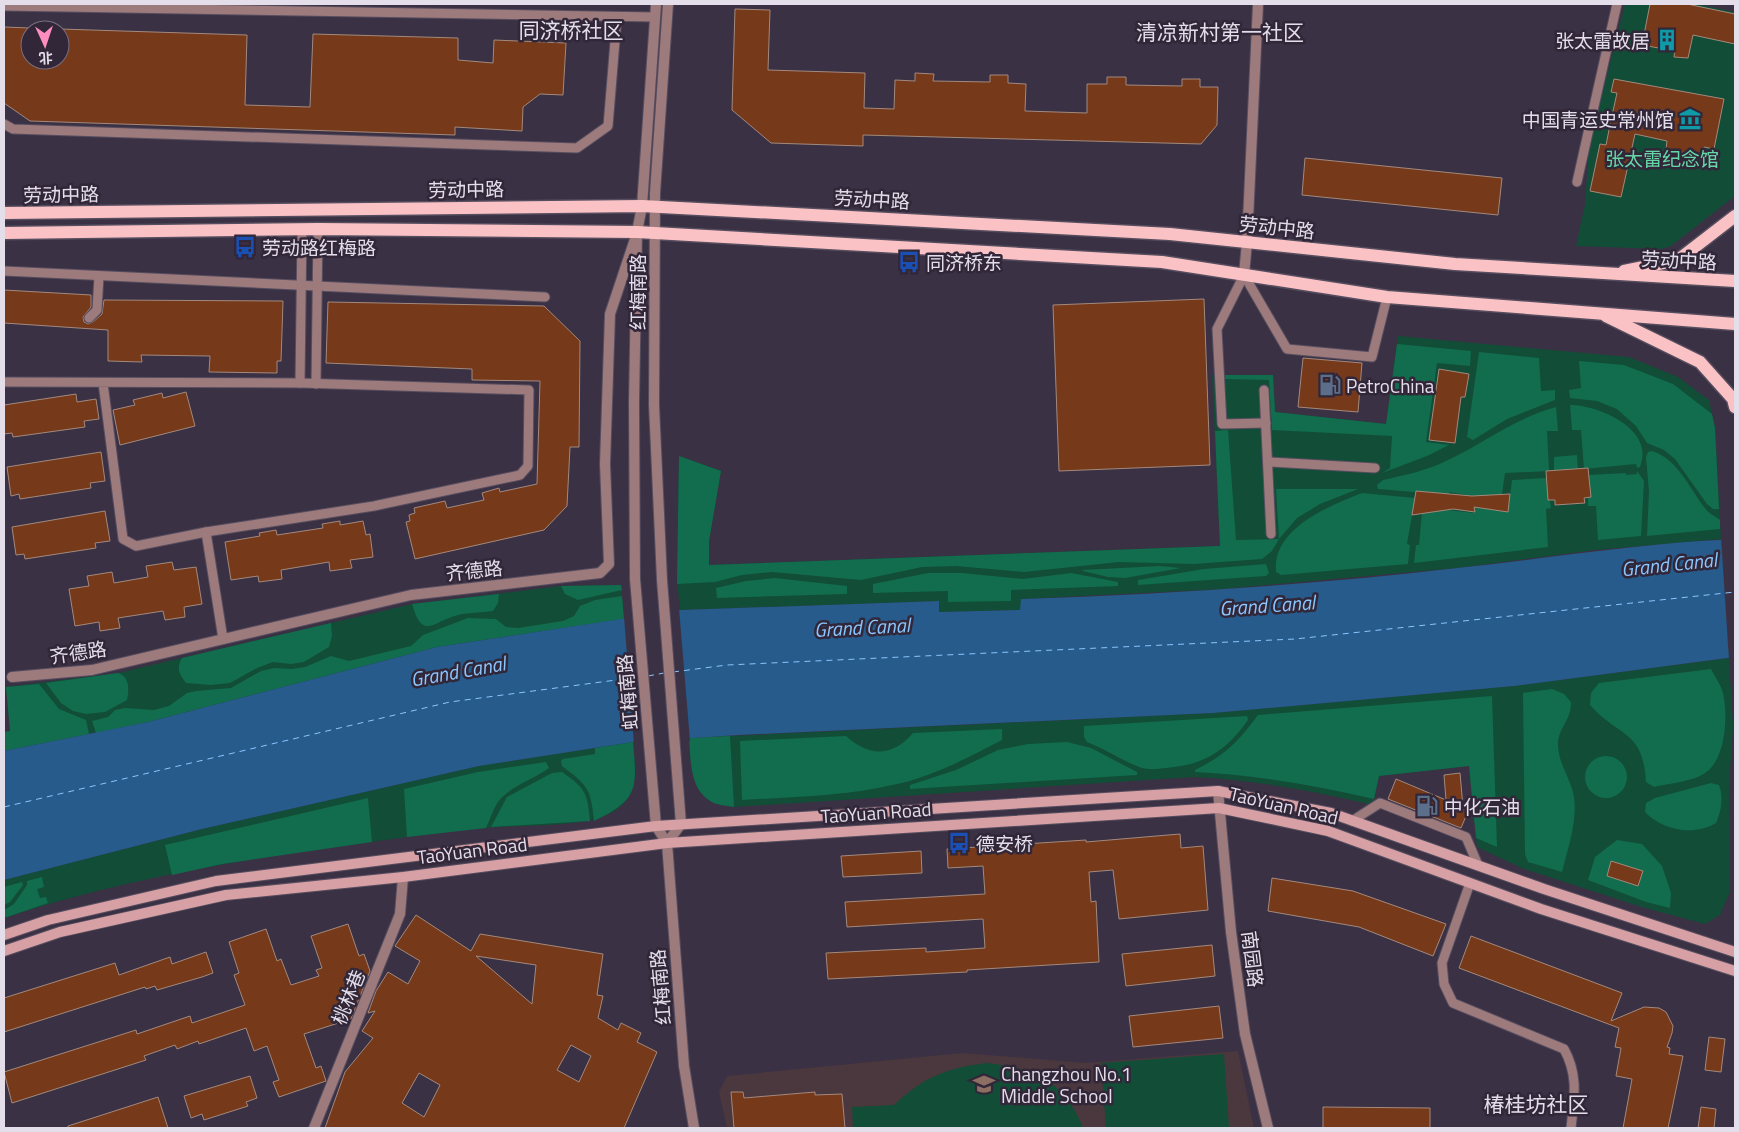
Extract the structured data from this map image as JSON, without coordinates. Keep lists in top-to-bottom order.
{
  "streets": {
    "main road": ["劳动中路", "TaoYuan Road"],
    "street": [
      "红梅南路",
      "齐德路",
      "虹梅南路",
      "南园路",
      "桃林巷"
    ]
  },
  "crossings": [
    ["劳动中路", "红梅南路"],
    ["劳动中路", "齐德路"],
    ["红梅南路", "齐德路"],
    ["红梅南路", "虹梅南路"],
    ["红梅南路", "TaoYuan Road"],
    ["TaoYuan Road", "南园路"],
    ["TaoYuan Road", "桃林巷"]
  ],
  "districts": ["同济桥社区", "清凉新村第一社区", "椿桂坊社区"],
  "water": ["Grand Canal"],
  "parks": ["张太雷纪念馆"],
  "places": {
    "building": ["张太雷故居"],
    "museum": ["中国青运史常州馆"],
    "bus stop": ["劳动路红梅路", "同济桥东", "德安桥"],
    "fuel station": ["PetroChina", "中化石油"],
    "school or university": ["Changzhou No.1 Middle School"]
  },
  "north": "bottom"
}
